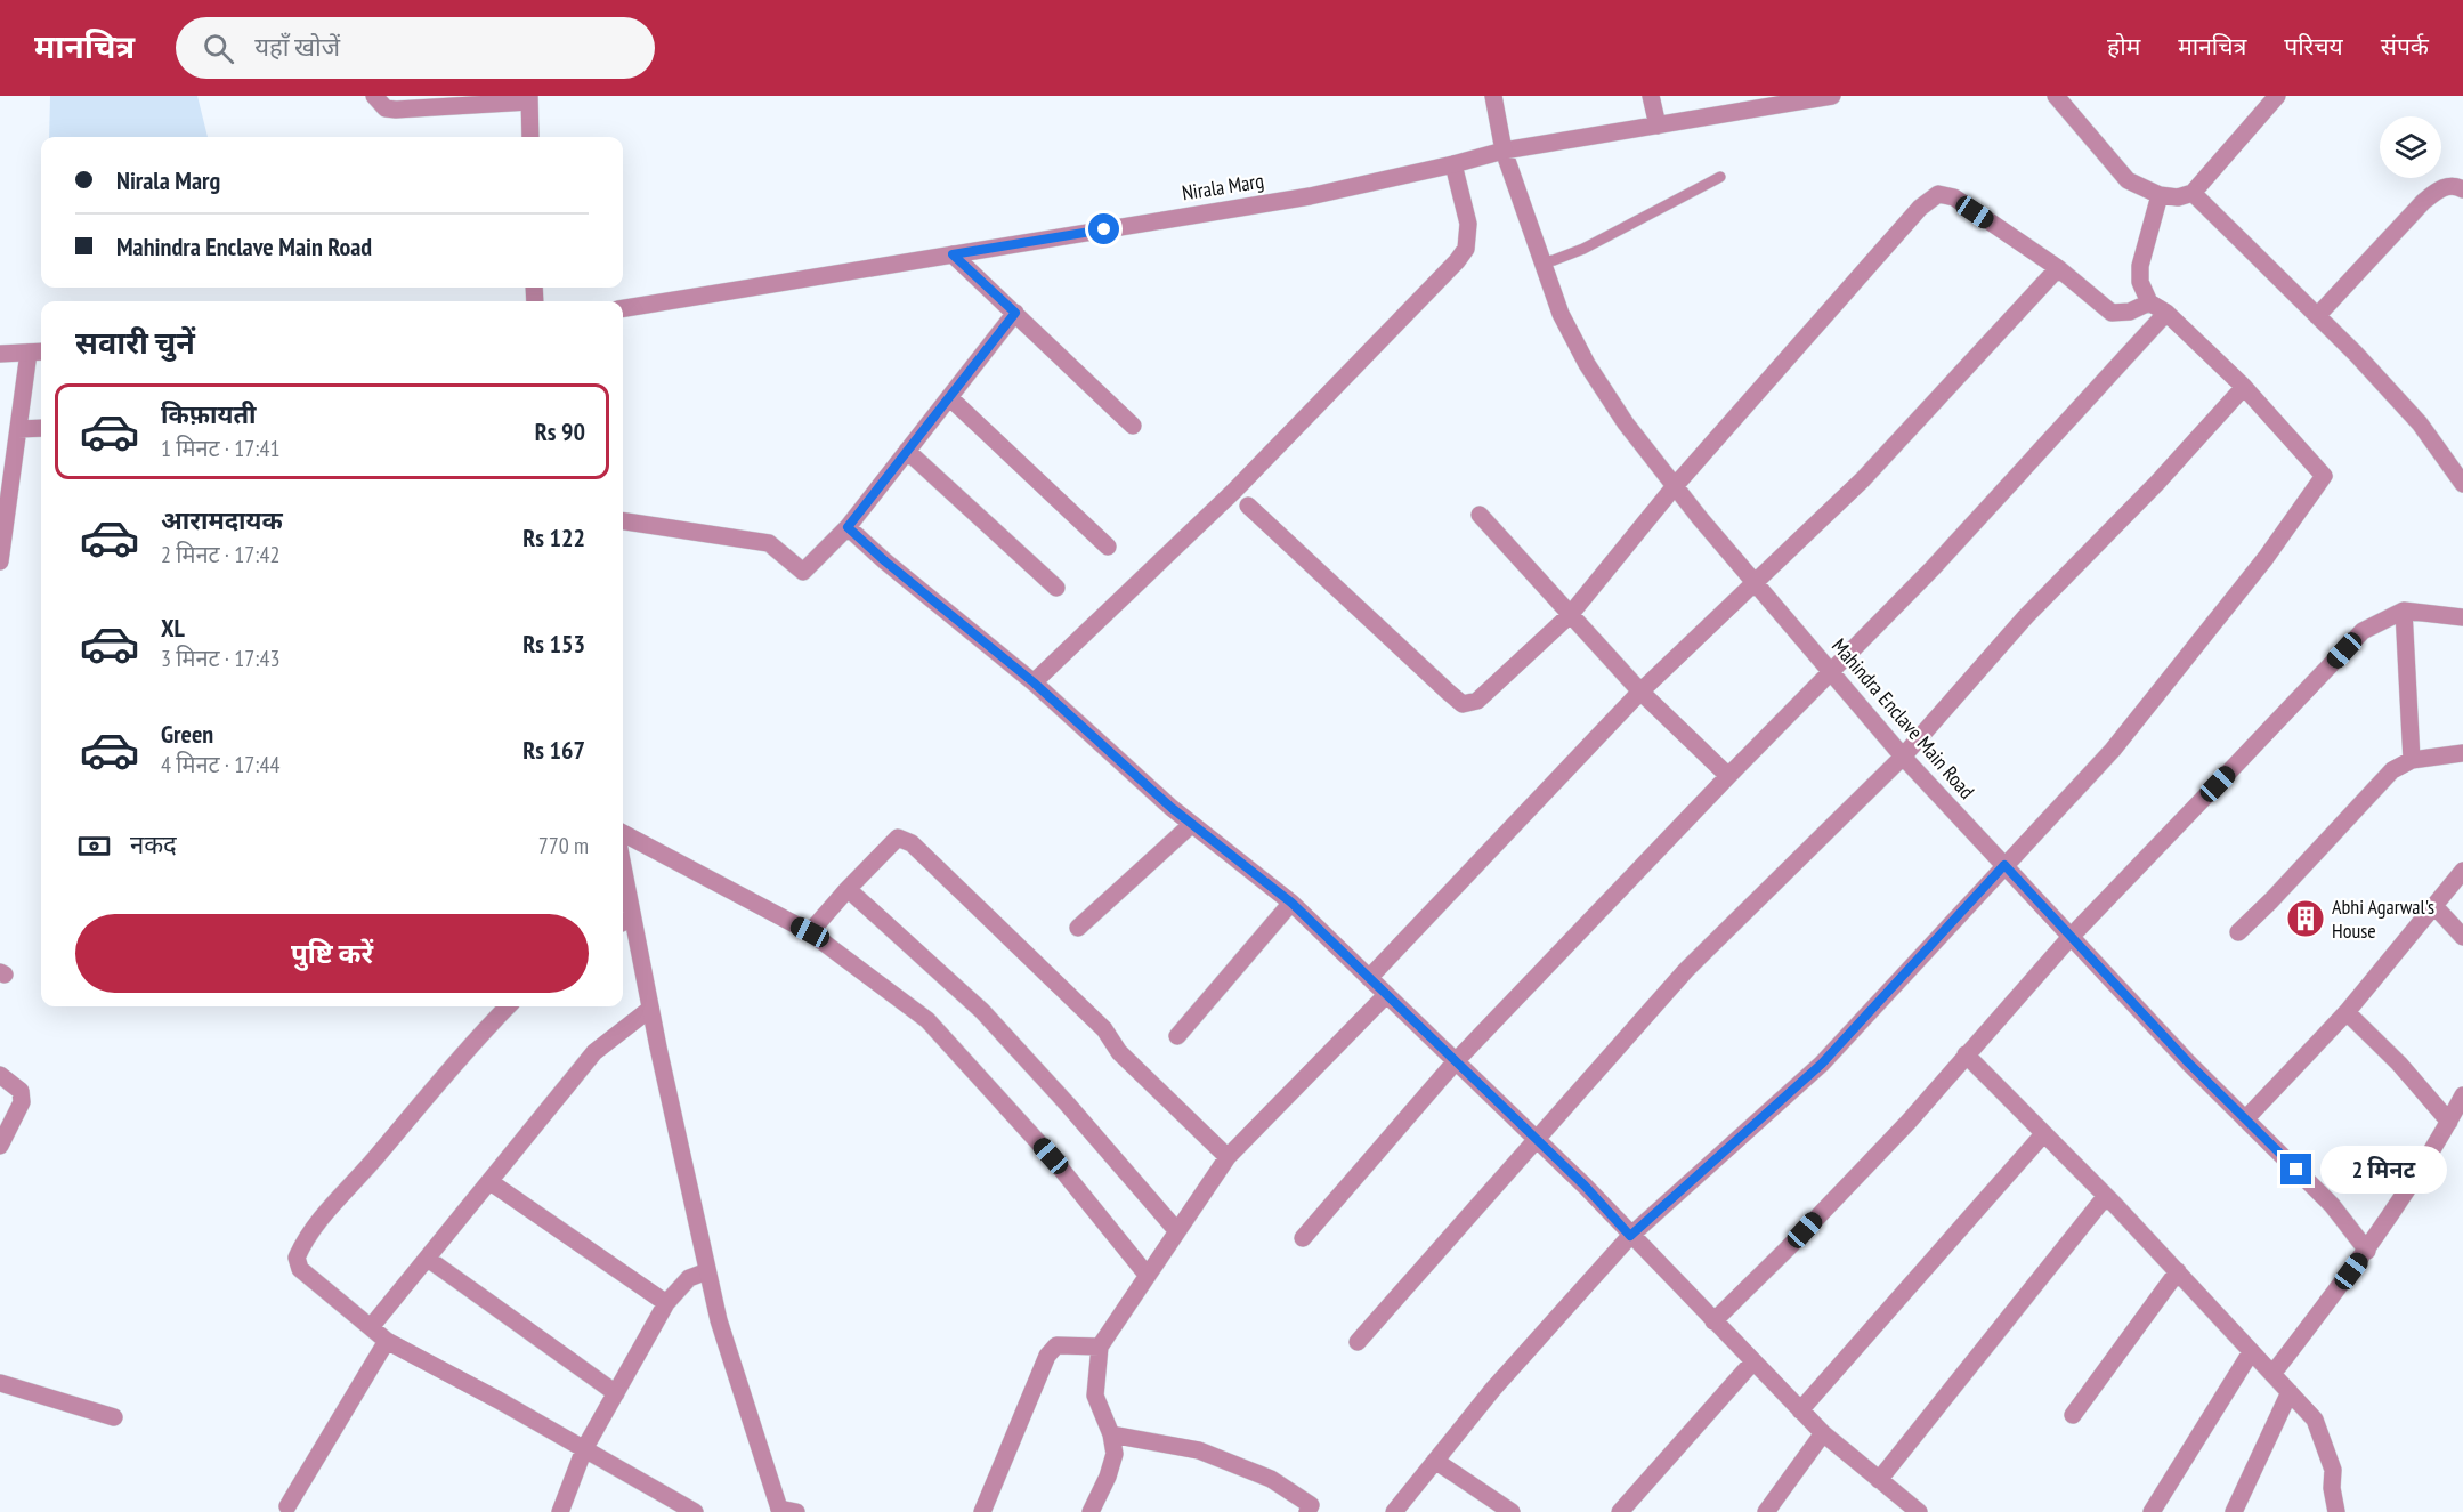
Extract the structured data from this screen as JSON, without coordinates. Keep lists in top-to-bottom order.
{
  "streets": {
    "street": ["Nirala Marg", "Mahindra Enclave Main Road"]
  },
  "crossings": [
    ["Nirala Marg", "Mahindra Enclave Main Road"]
  ],
  "places": {
    "building": ["Abhi Agarwal's House"]
  },
  "page": {
    "header": "मानचित्र",
    "search": "यहाँ खोजें",
    "nav": [
      "होम",
      "मानचित्र",
      "परिचय",
      "संपर्क"
    ],
    "banner": ["Nirala Marg", "Mahindra Enclave Main Road"],
    "heading": "सवारी चुनें",
    "list": [
      {
        "name": "किफ़ायती",
        "note": "1 मिनट · 17:41",
        "value": "Rs 90"
      },
      {
        "name": "आरामदायक",
        "note": "2 मिनट · 17:42",
        "value": "Rs 122"
      },
      {
        "name": "XL",
        "note": "3 मिनट · 17:43",
        "value": "Rs 153"
      },
      {
        "name": "Green",
        "note": "4 मिनट · 17:44",
        "value": "Rs 167"
      }
    ],
    "pay": ["नकद", "770 m"],
    "buttons": "पुष्टि करें",
    "bubble": "2 मिनट"
  }
}
